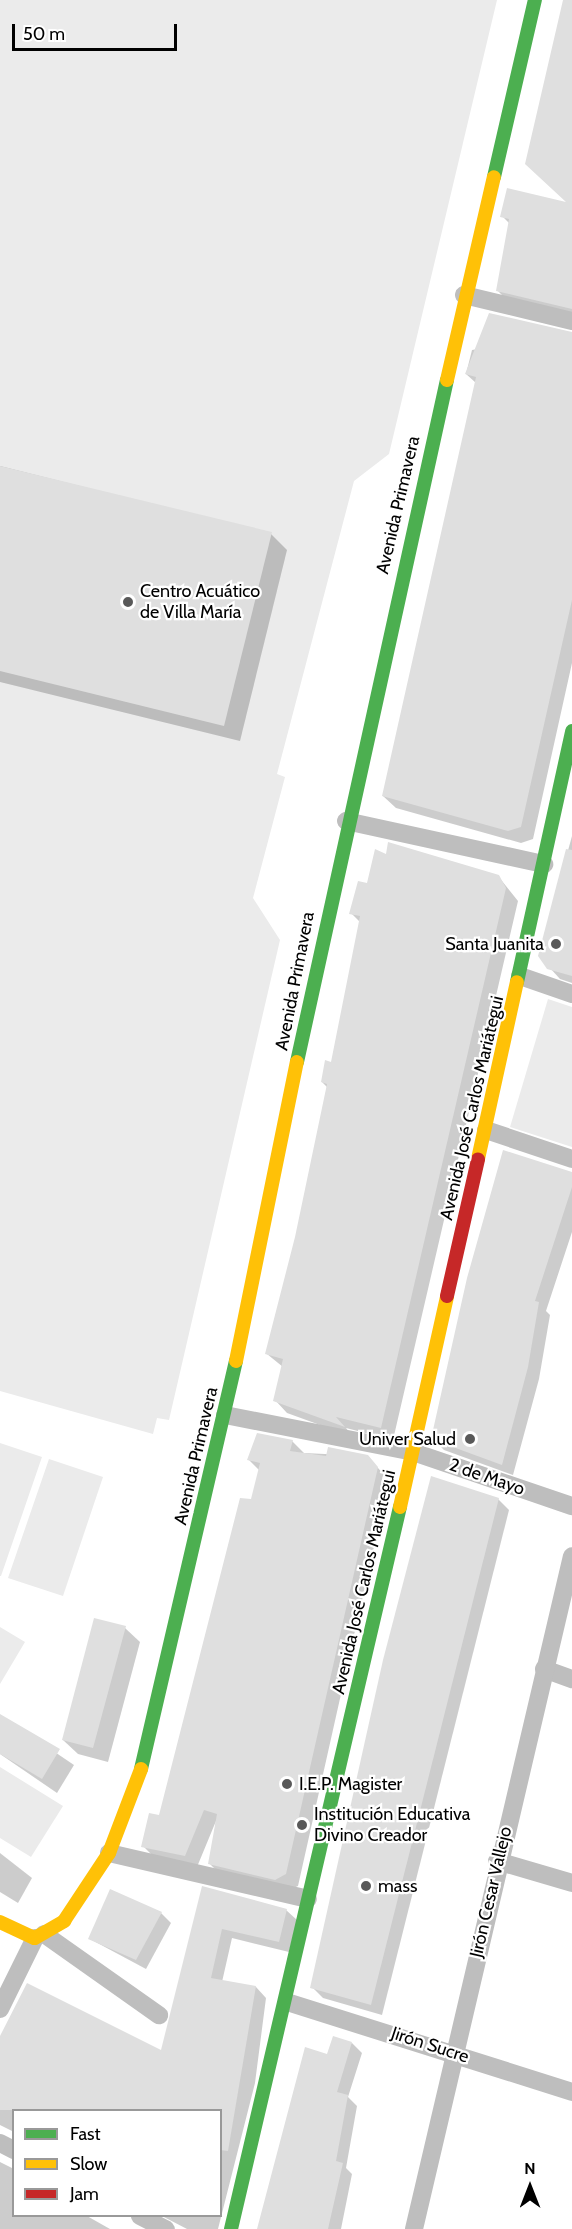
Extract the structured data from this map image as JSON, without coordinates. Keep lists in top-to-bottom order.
{
  "streets": {
    "street": [
      "Avenida Primavera",
      "Avenida José Carlos Mariátegui",
      "2 de Mayo",
      "Jirón Cesar Vallejo",
      "Jirón Sucre"
    ]
  },
  "crossings": [
    ["Avenida Primavera", "2 de Mayo"],
    ["Avenida José Carlos Mariátegui", "2 de Mayo"],
    ["Avenida José Carlos Mariátegui", "Jirón Sucre"],
    ["Jirón Cesar Vallejo", "Jirón Sucre"]
  ],
  "places": [
    "Centro Acuático de Villa María",
    "Santa Juanita",
    "Univer Salud",
    "I.E.P. Magister",
    "Institución Educativa Divino Creador",
    "mass"
  ],
  "legend": ["Fast", "Slow", "Jam"],
  "scale_bar": "50 m",
  "north": "top"
}
